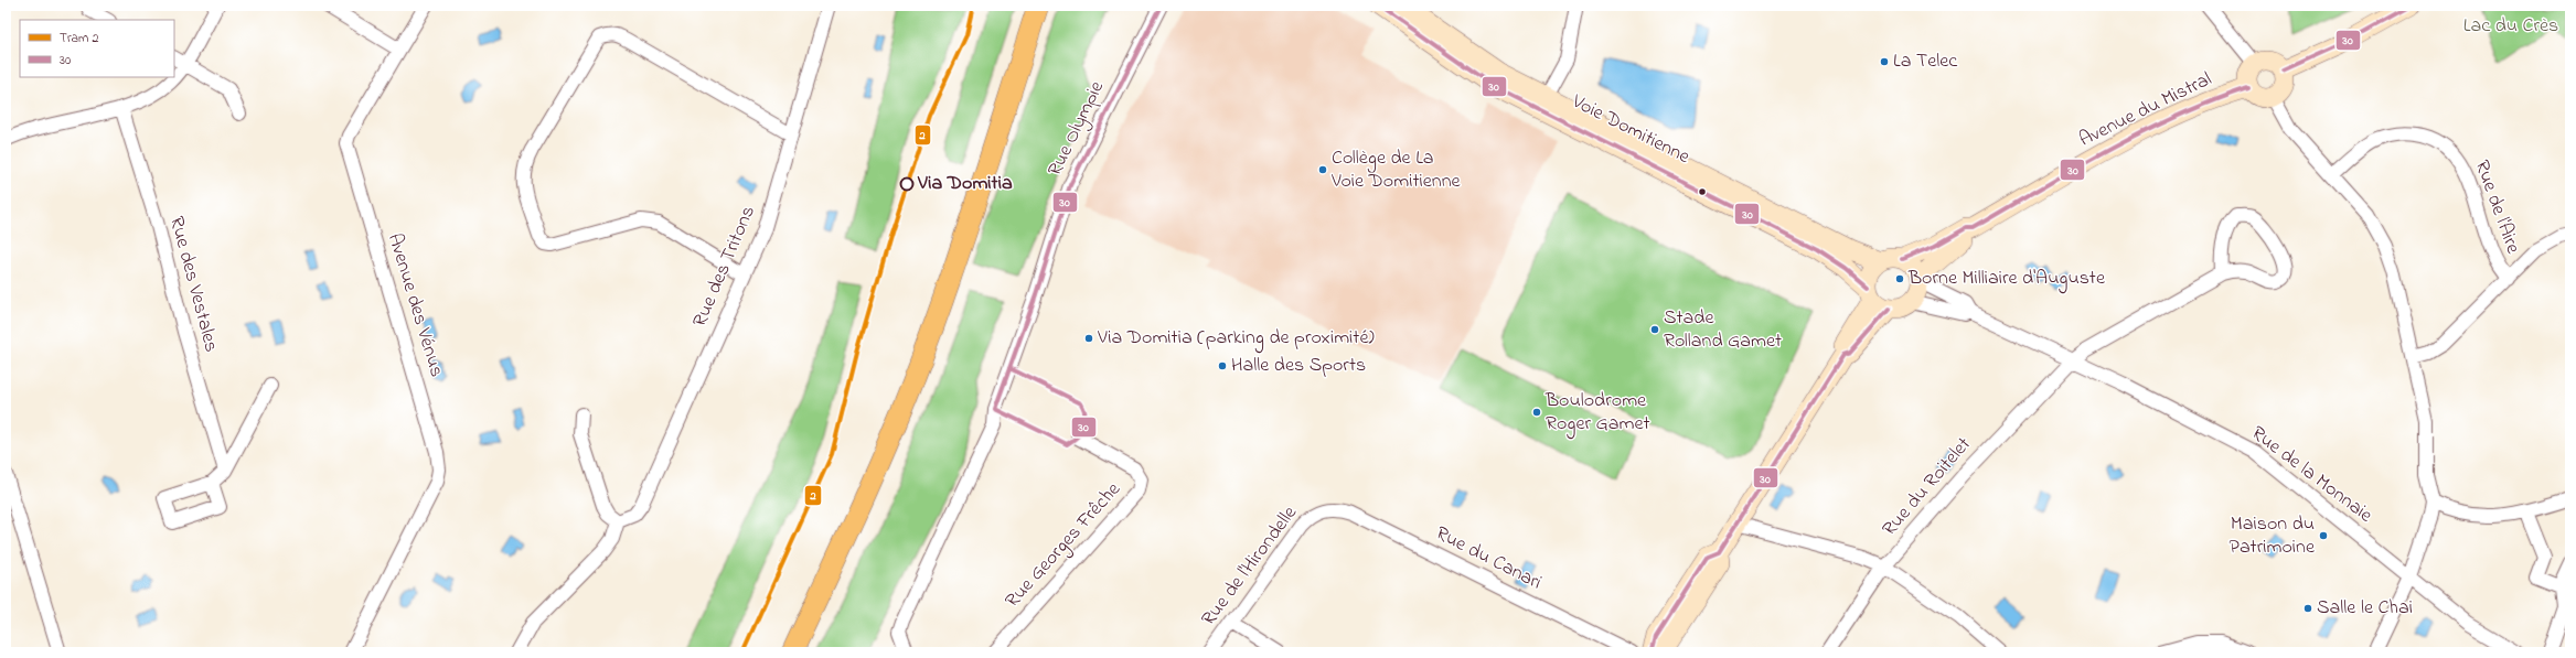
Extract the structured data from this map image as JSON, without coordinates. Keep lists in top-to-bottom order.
{
  "streets": {
    "street": [
      "Avenue du Mistral",
      "Rue Olympie",
      "Voie Domitienne",
      "Rue de l'Aire",
      "Rue des Tritons",
      "Rue des Vestales",
      "Avenue des Vénus",
      "Rue de la Monnaie",
      "Rue du Roitelet",
      "Rue Georges Frêche",
      "Rue du Canari",
      "Rue de l'Hirondelle"
    ]
  },
  "crossings": [
    ["Avenue du Mistral", "Voie Domitienne"],
    ["Avenue du Mistral", "Rue de la Monnaie"],
    ["Voie Domitienne", "Rue de la Monnaie"],
    ["Rue de la Monnaie", "Rue du Roitelet"],
    ["Rue du Canari", "Rue de l'Hirondelle"]
  ],
  "parks": ["Lac du Crès"],
  "places": [
    "La Telec",
    "Collège de La Voie Domitienne",
    "Via Domitia",
    "Borne Milliaire d'Auguste",
    "Stade Rolland Gamet",
    "Via Domitia (parking de proximité)",
    "Halle des Sports",
    "Boulodrome Roger Gamet",
    "Maison du Patrimoine",
    "Salle le Chai"
  ],
  "lines": ["tram line 2", "transit line 30"],
  "legend": ["Tram 2", "30"]
}
